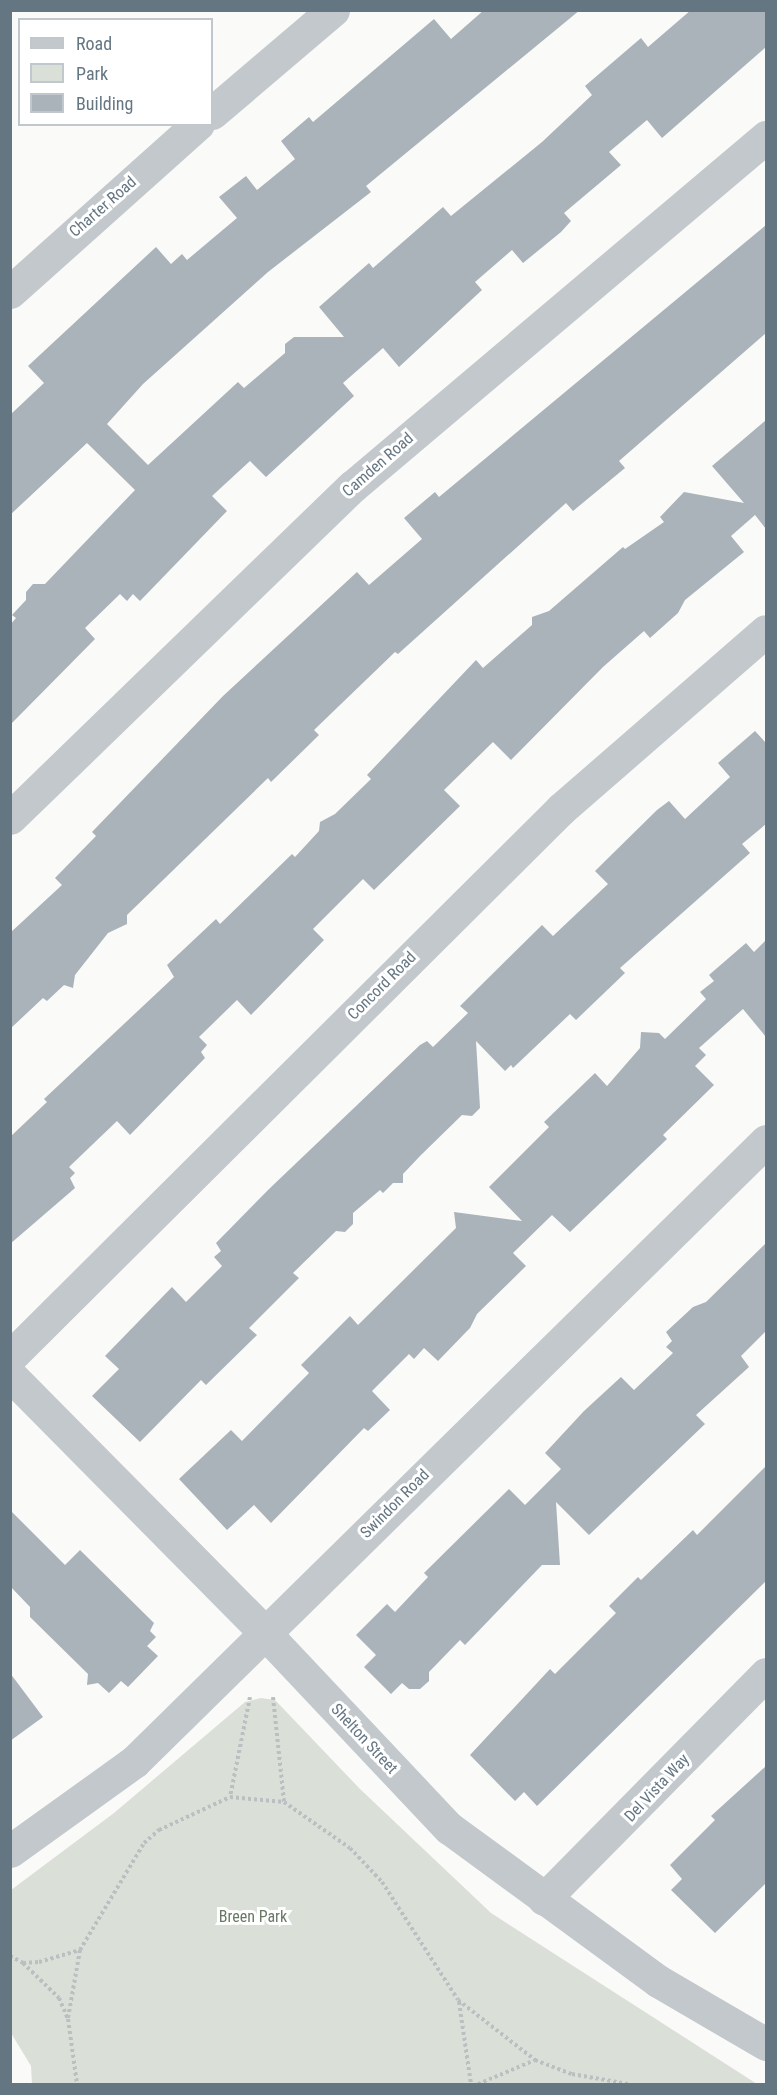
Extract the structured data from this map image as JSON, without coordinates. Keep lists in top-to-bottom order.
{
  "streets": {
    "street": [
      "Charter Road",
      "Camden Road",
      "Concord Road",
      "Swindon Road",
      "Shelton Street",
      "Del Vista Way"
    ]
  },
  "crossings": [
    ["Swindon Road", "Shelton Street"],
    ["Shelton Street", "Del Vista Way"]
  ],
  "parks": ["Breen Park"],
  "legend": ["Road", "Park", "Building"]
}
